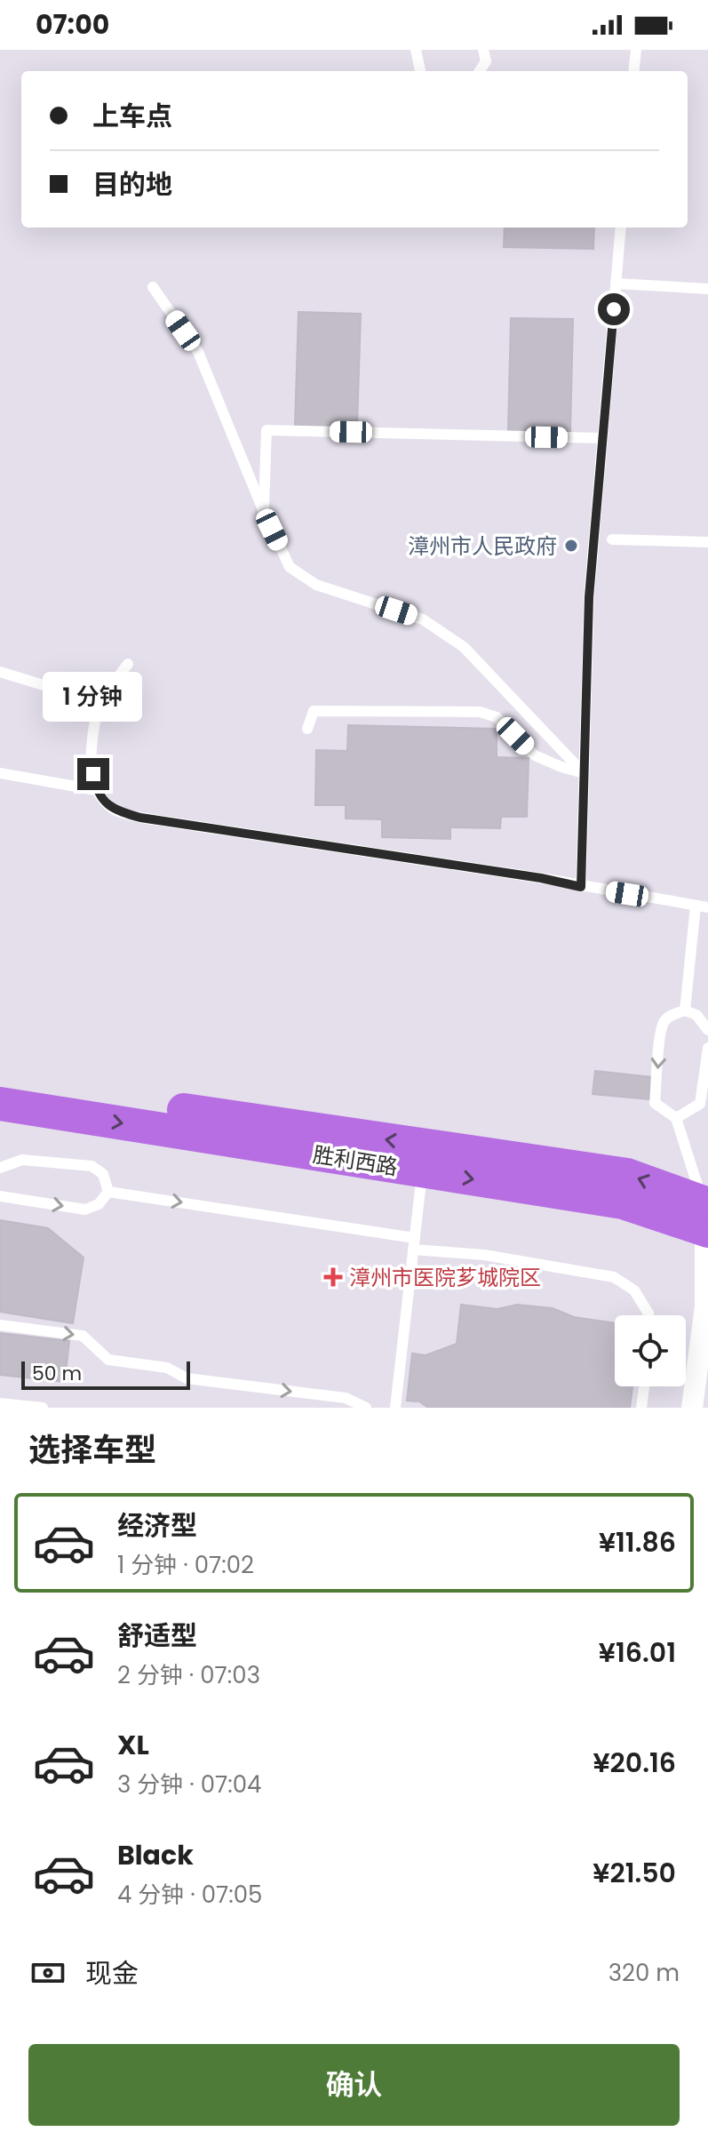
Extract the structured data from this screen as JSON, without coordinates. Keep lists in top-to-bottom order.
{
  "streets": {
    "main road": ["胜利西路"]
  },
  "places": {
    "other": ["漳州市人民政府"],
    "health": ["漳州市医院芗城院区"]
  },
  "scale_bar": "50 m",
  "page": {
    "status": "07:00",
    "banner": ["上车点", "目的地"],
    "bubble": "1 分钟",
    "scale": "50 m",
    "heading": "选择车型",
    "list": [
      {
        "name": "经济型",
        "note": "1 分钟 · 07:02",
        "value": "¥11.86"
      },
      {
        "name": "舒适型",
        "note": "2 分钟 · 07:03",
        "value": "¥16.01"
      },
      {
        "name": "XL",
        "note": "3 分钟 · 07:04",
        "value": "¥20.16"
      },
      {
        "name": "Black",
        "note": "4 分钟 · 07:05",
        "value": "¥21.50"
      }
    ],
    "pay": ["现金", "320 m"],
    "buttons": "确认"
  }
}
